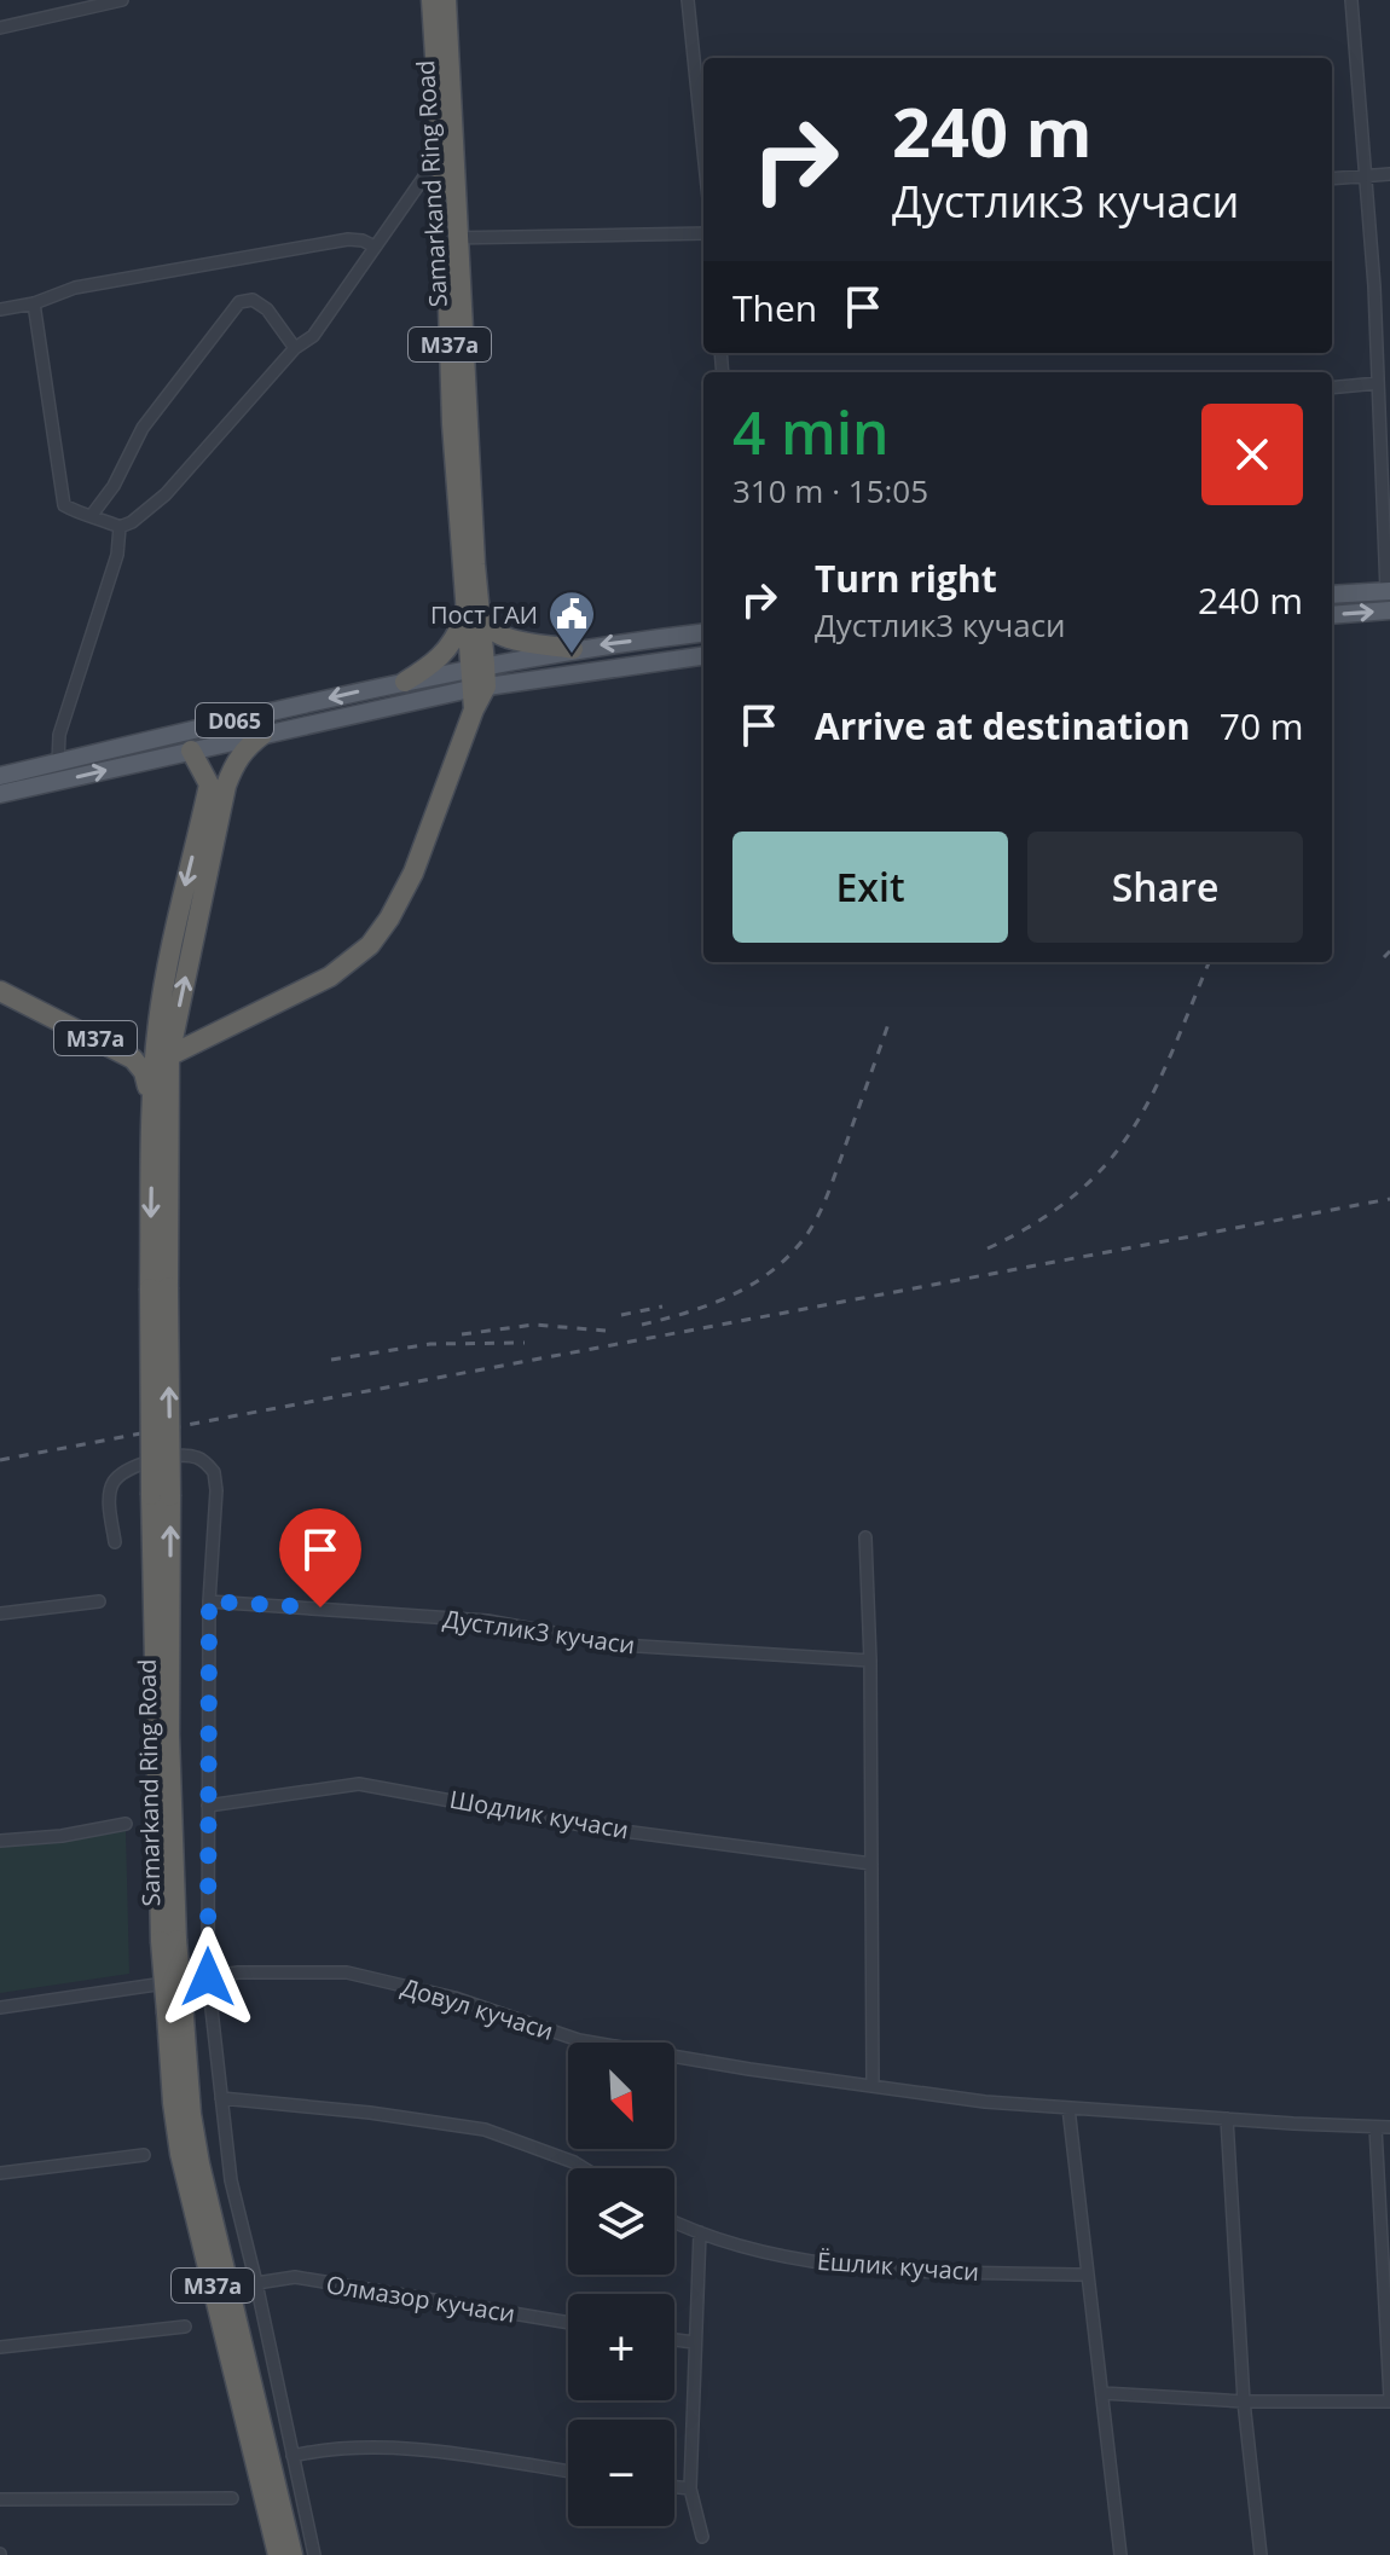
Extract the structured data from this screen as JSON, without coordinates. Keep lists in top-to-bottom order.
{
  "streets": {
    "highway": ["Samarkand Ring Road", "M37a"],
    "main road": ["D065"],
    "street": [
      "Дустлик3 кучаси",
      "Шодлик кучаси",
      "Довул кучаси",
      "Ёшлик кучаси",
      "Олмазор кучаси"
    ]
  },
  "crossings": [
    ["Samarkand Ring Road", "M37a"],
    ["Samarkand Ring Road", "D065"]
  ],
  "places": {
    "public building": ["Пост ГАИ"]
  },
  "north": "bottom right",
  "page": {
    "turn": ["240 m", "Дустлик3 кучаси"],
    "then": "Then",
    "heading": ["4 min", "310 m · 15:05"],
    "list": [
      {
        "name": "Turn right",
        "note": "Дустлик3 кучаси",
        "value": "240 m"
      },
      {
        "name": "Arrive at destination",
        "value": "70 m"
      }
    ],
    "buttons": ["Exit", "Share"],
    "map_buttons": ["+", "−"]
  }
}
